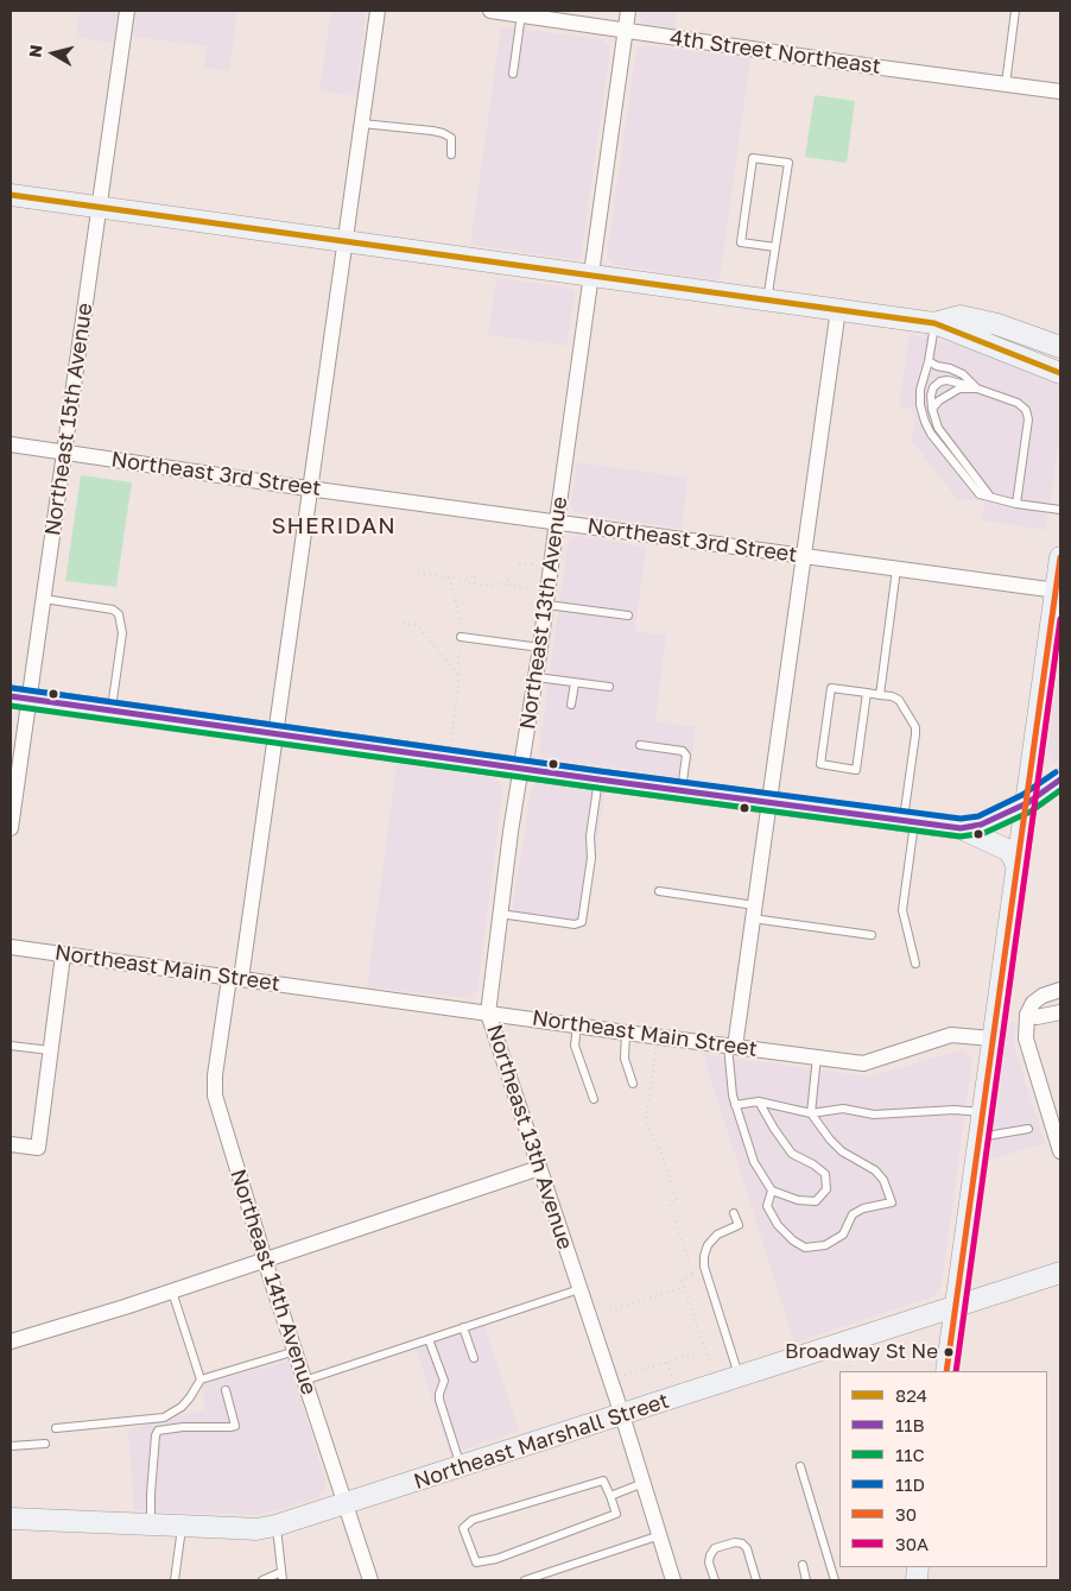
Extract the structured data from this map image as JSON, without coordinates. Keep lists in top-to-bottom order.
{
  "streets": {
    "street": [
      "4th Street Northeast",
      "Northeast 15th Avenue",
      "Northeast 3rd Street",
      "Northeast 13th Avenue",
      "Northeast Main Street",
      "Northeast 14th Avenue",
      "Northeast Marshall Street"
    ]
  },
  "crossings": [
    ["4th Street Northeast", "Northeast 13th Avenue"],
    ["Northeast 15th Avenue", "Northeast 3rd Street"],
    ["Northeast 3rd Street", "Northeast 13th Avenue"],
    ["Northeast 3rd Street", "Northeast 14th Avenue"],
    ["Northeast 13th Avenue", "Northeast Main Street"],
    ["Northeast 13th Avenue", "Northeast Marshall Street"],
    ["Northeast Main Street", "Northeast 14th Avenue"],
    ["Northeast 14th Avenue", "Northeast Marshall Street"]
  ],
  "districts": ["SHERIDAN"],
  "places": ["Broadway St Ne"],
  "lines": [
    "transit line 824",
    "transit line 30",
    "transit line 30A",
    "transit line 11D",
    "transit line 11B",
    "transit line 11C"
  ],
  "legend": [
    "824",
    "11B",
    "11C",
    "11D",
    "30",
    "30A"
  ],
  "north": "left"
}
